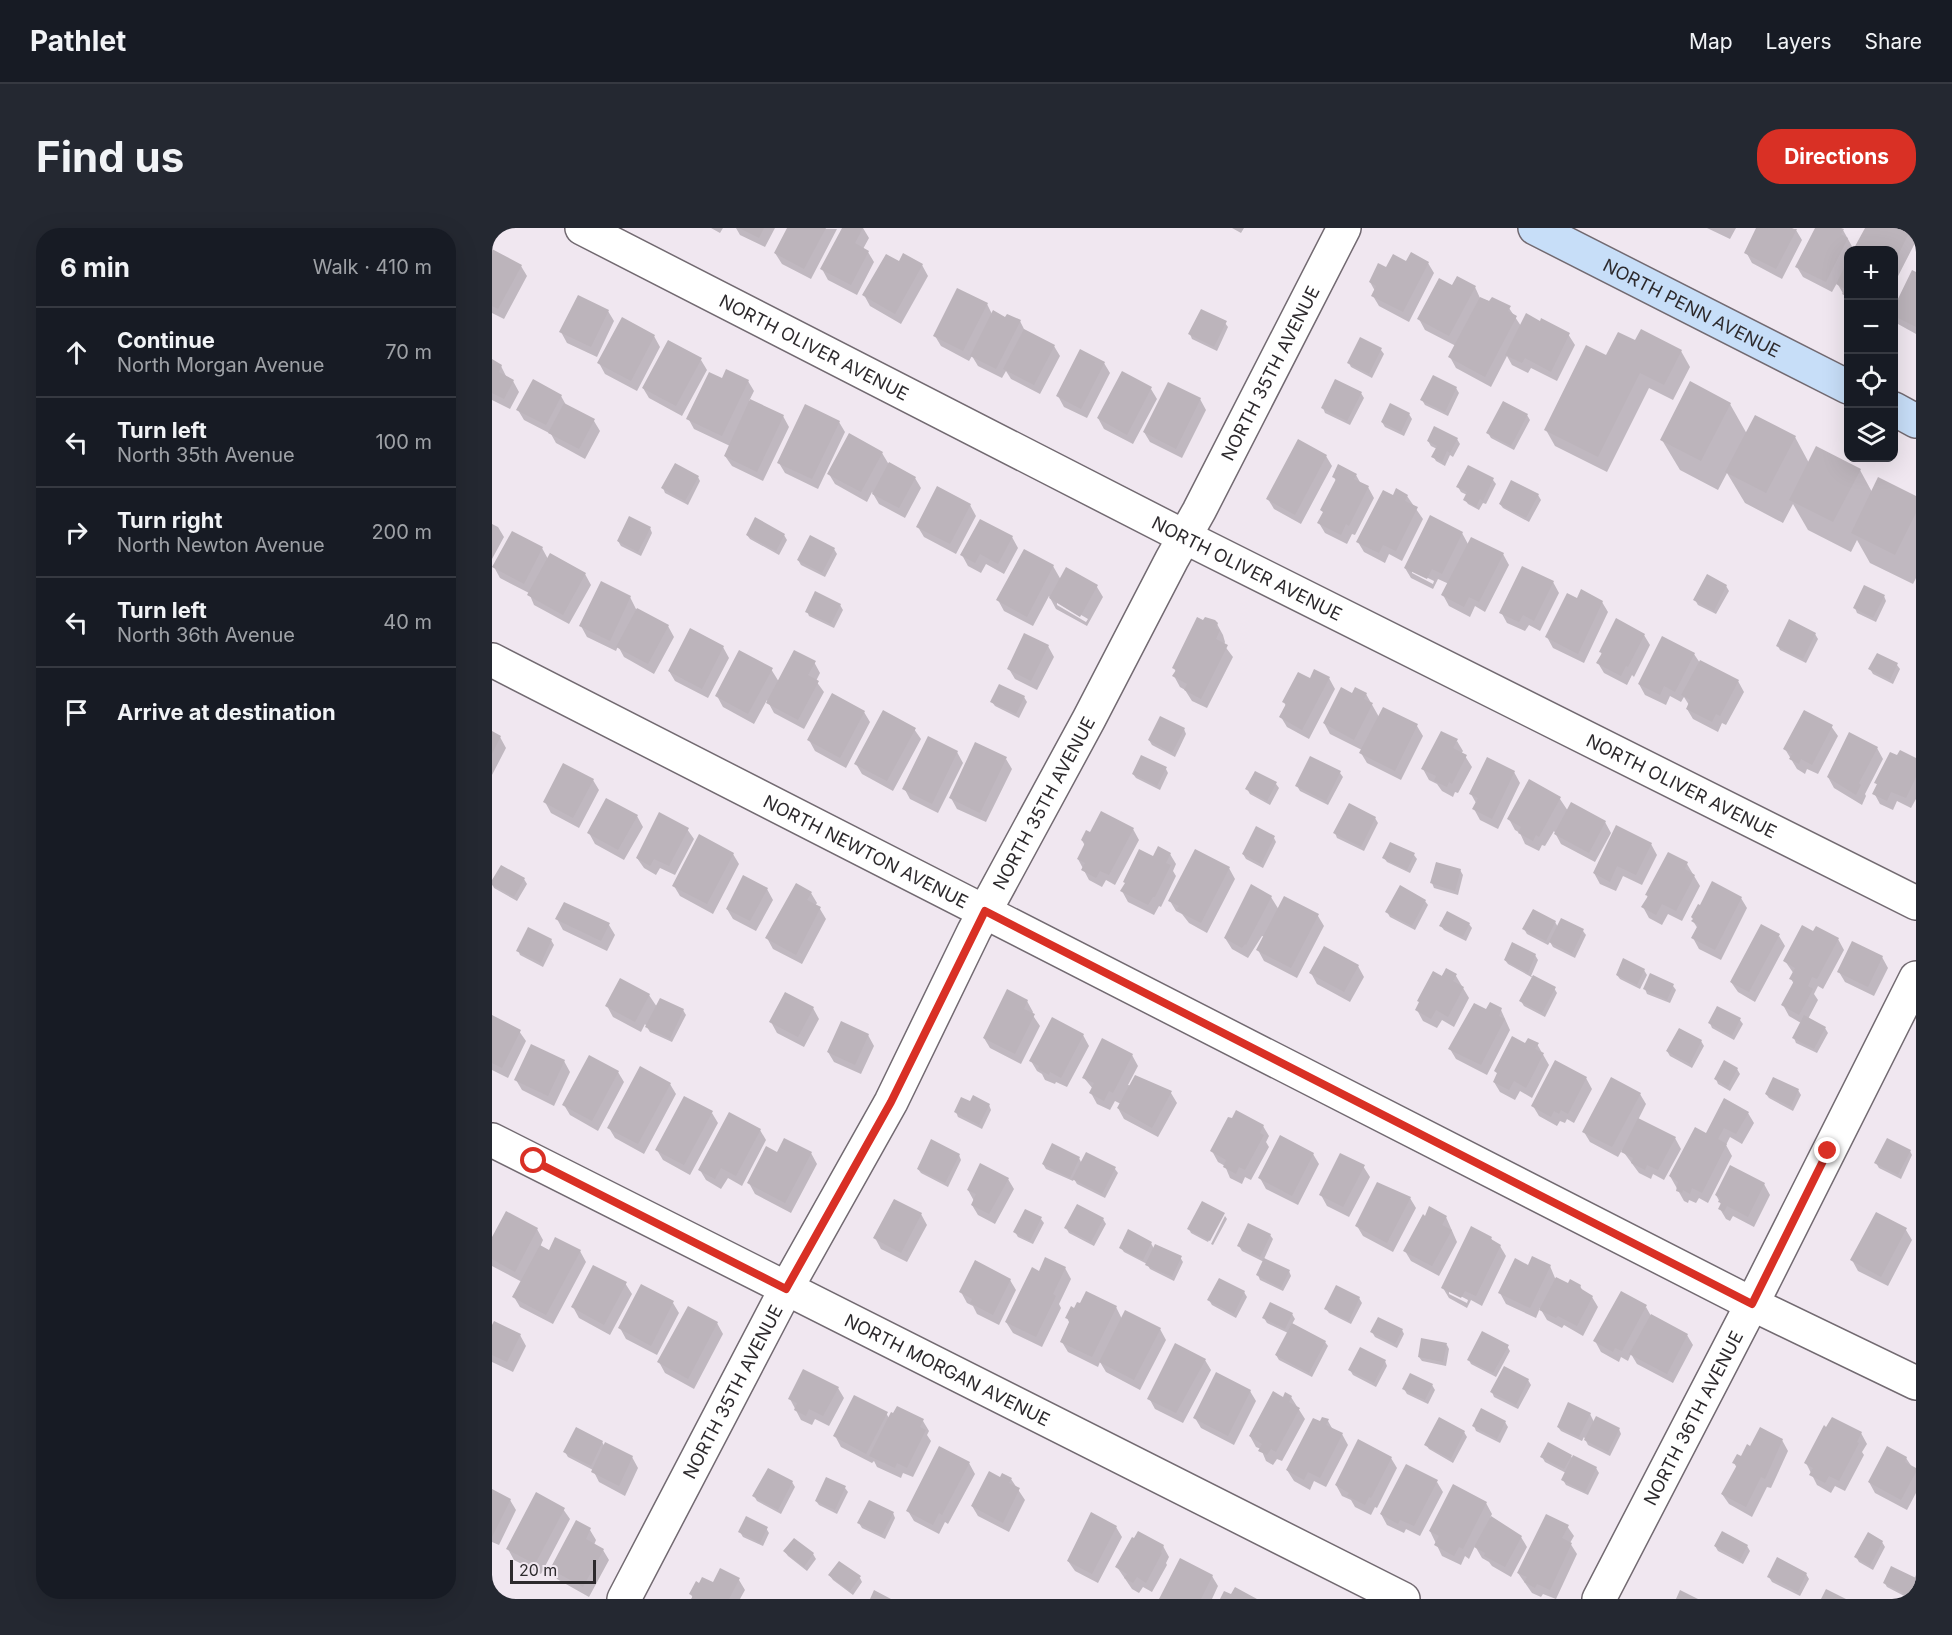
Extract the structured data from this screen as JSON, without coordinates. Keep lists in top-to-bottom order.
{
  "streets": {
    "main road": ["NORTH PENN AVENUE"],
    "street": [
      "NORTH OLIVER AVENUE",
      "NORTH 35TH AVENUE",
      "NORTH NEWTON AVENUE",
      "NORTH MORGAN AVENUE",
      "NORTH 36TH AVENUE"
    ]
  },
  "crossings": [
    ["NORTH OLIVER AVENUE", "NORTH 35TH AVENUE"],
    ["NORTH 35TH AVENUE", "NORTH NEWTON AVENUE"],
    ["NORTH 35TH AVENUE", "NORTH MORGAN AVENUE"],
    ["NORTH NEWTON AVENUE", "NORTH 36TH AVENUE"]
  ],
  "scale_bar": "20 m",
  "page": {
    "header": "Pathlet",
    "nav": ["Map", "Layers", "Share"],
    "buttons": "Directions",
    "title": "Find us",
    "heading": ["6 min", "Walk · 410 m"],
    "map_buttons": ["+", "−"],
    "list": [
      ["Continue", "North Morgan Avenue", "70 m"],
      ["Turn left", "North 35th Avenue", "100 m"],
      ["Turn right", "North Newton Avenue", "200 m"],
      ["Turn left", "North 36th Avenue", "40 m"],
      "Arrive at destination"
    ],
    "scale": "20 m"
  }
}
